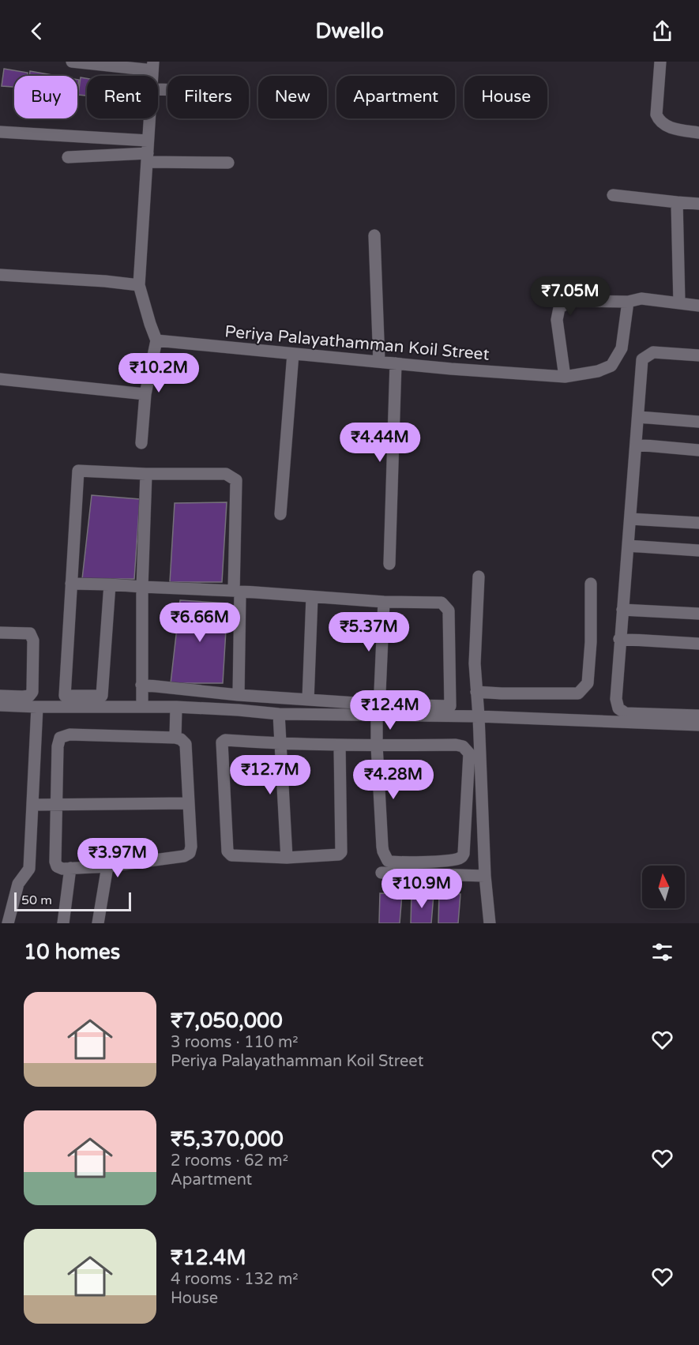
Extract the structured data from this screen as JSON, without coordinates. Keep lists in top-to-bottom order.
{
  "streets": {
    "street": ["Periya Palayathamman Koil Street"]
  },
  "scale_bar": "50 m",
  "north": "top",
  "page": {
    "header": "Dwello",
    "chip": [
      "Buy",
      "Rent",
      "Filters",
      "New",
      "Apartment",
      "House"
    ],
    "price": [
      "₹7.05M",
      "₹10.2M",
      "₹4.44M",
      "₹6.66M",
      "₹5.37M",
      "₹12.4M",
      "₹12.7M",
      "₹4.28M",
      "₹3.97M",
      "₹10.9M"
    ],
    "scale": "50 m",
    "heading": "10 homes",
    "list": [
      {
        "name": "₹7,050,000",
        "note": "3 rooms · 110 m² · Periya Palayathamman Koil Street"
      },
      {
        "name": "₹5,370,000",
        "note": "2 rooms · 62 m² · Apartment"
      },
      {
        "name": "₹12.4M",
        "note": "4 rooms · 132 m² · House"
      }
    ]
  }
}
